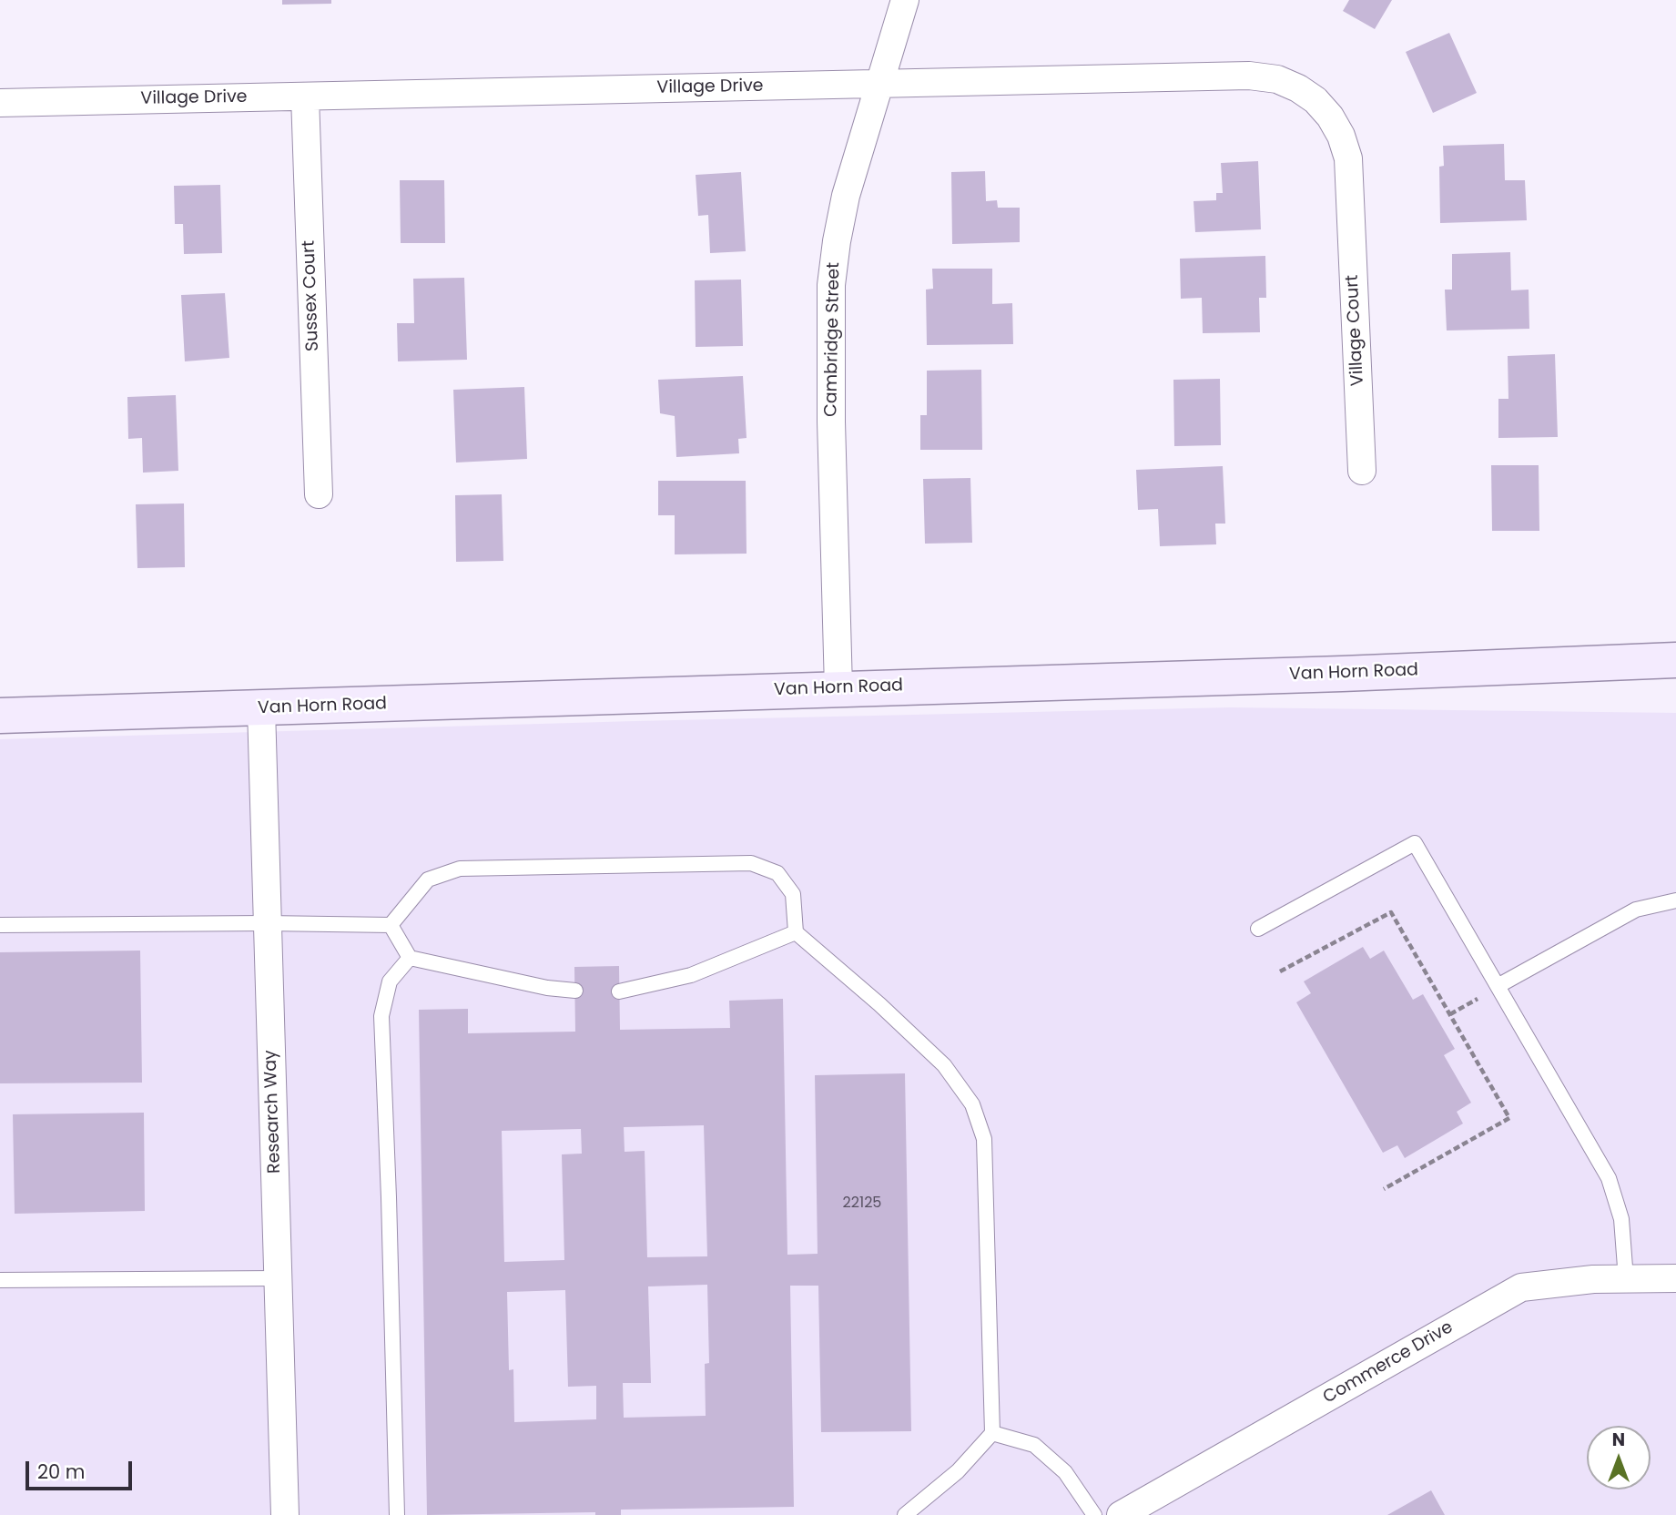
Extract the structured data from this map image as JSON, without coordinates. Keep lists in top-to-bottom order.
{
  "streets": {
    "main road": ["Van Horn Road"],
    "street": [
      "Village Drive",
      "Sussex Court",
      "Village Court",
      "Cambridge Street",
      "Research Way",
      "Commerce Drive"
    ]
  },
  "crossings": [
    ["Village Drive", "Sussex Court"],
    ["Village Drive", "Village Court"],
    ["Village Drive", "Cambridge Street"],
    ["Cambridge Street", "Van Horn Road"],
    ["Van Horn Road", "Research Way"]
  ],
  "house_numbers": ["22125"],
  "scale_bar": "20 m",
  "north": "top"
}
